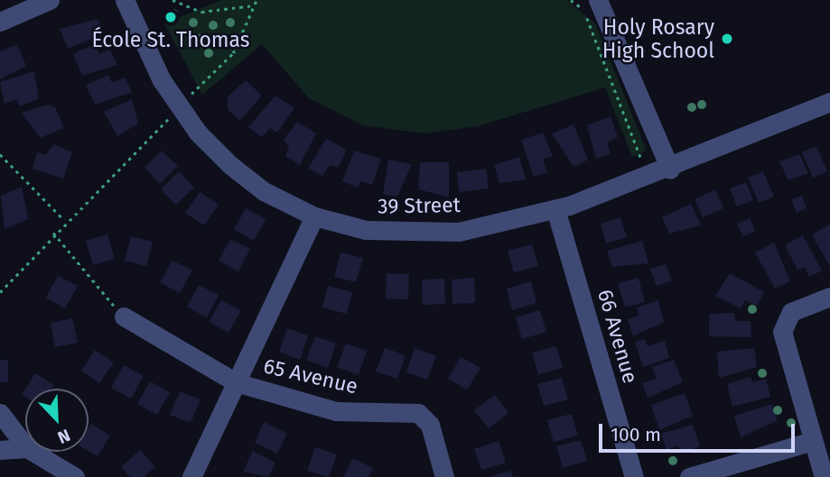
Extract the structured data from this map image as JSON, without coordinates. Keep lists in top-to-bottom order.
{
  "streets": {
    "street": ["39 Street", "66 Avenue", "65 Avenue"]
  },
  "crossings": [
    ["39 Street", "66 Avenue"]
  ],
  "places": ["École St. Thomas", "Holy Rosary High School"],
  "scale_bar": "100 m",
  "north": "bottom right"
}
